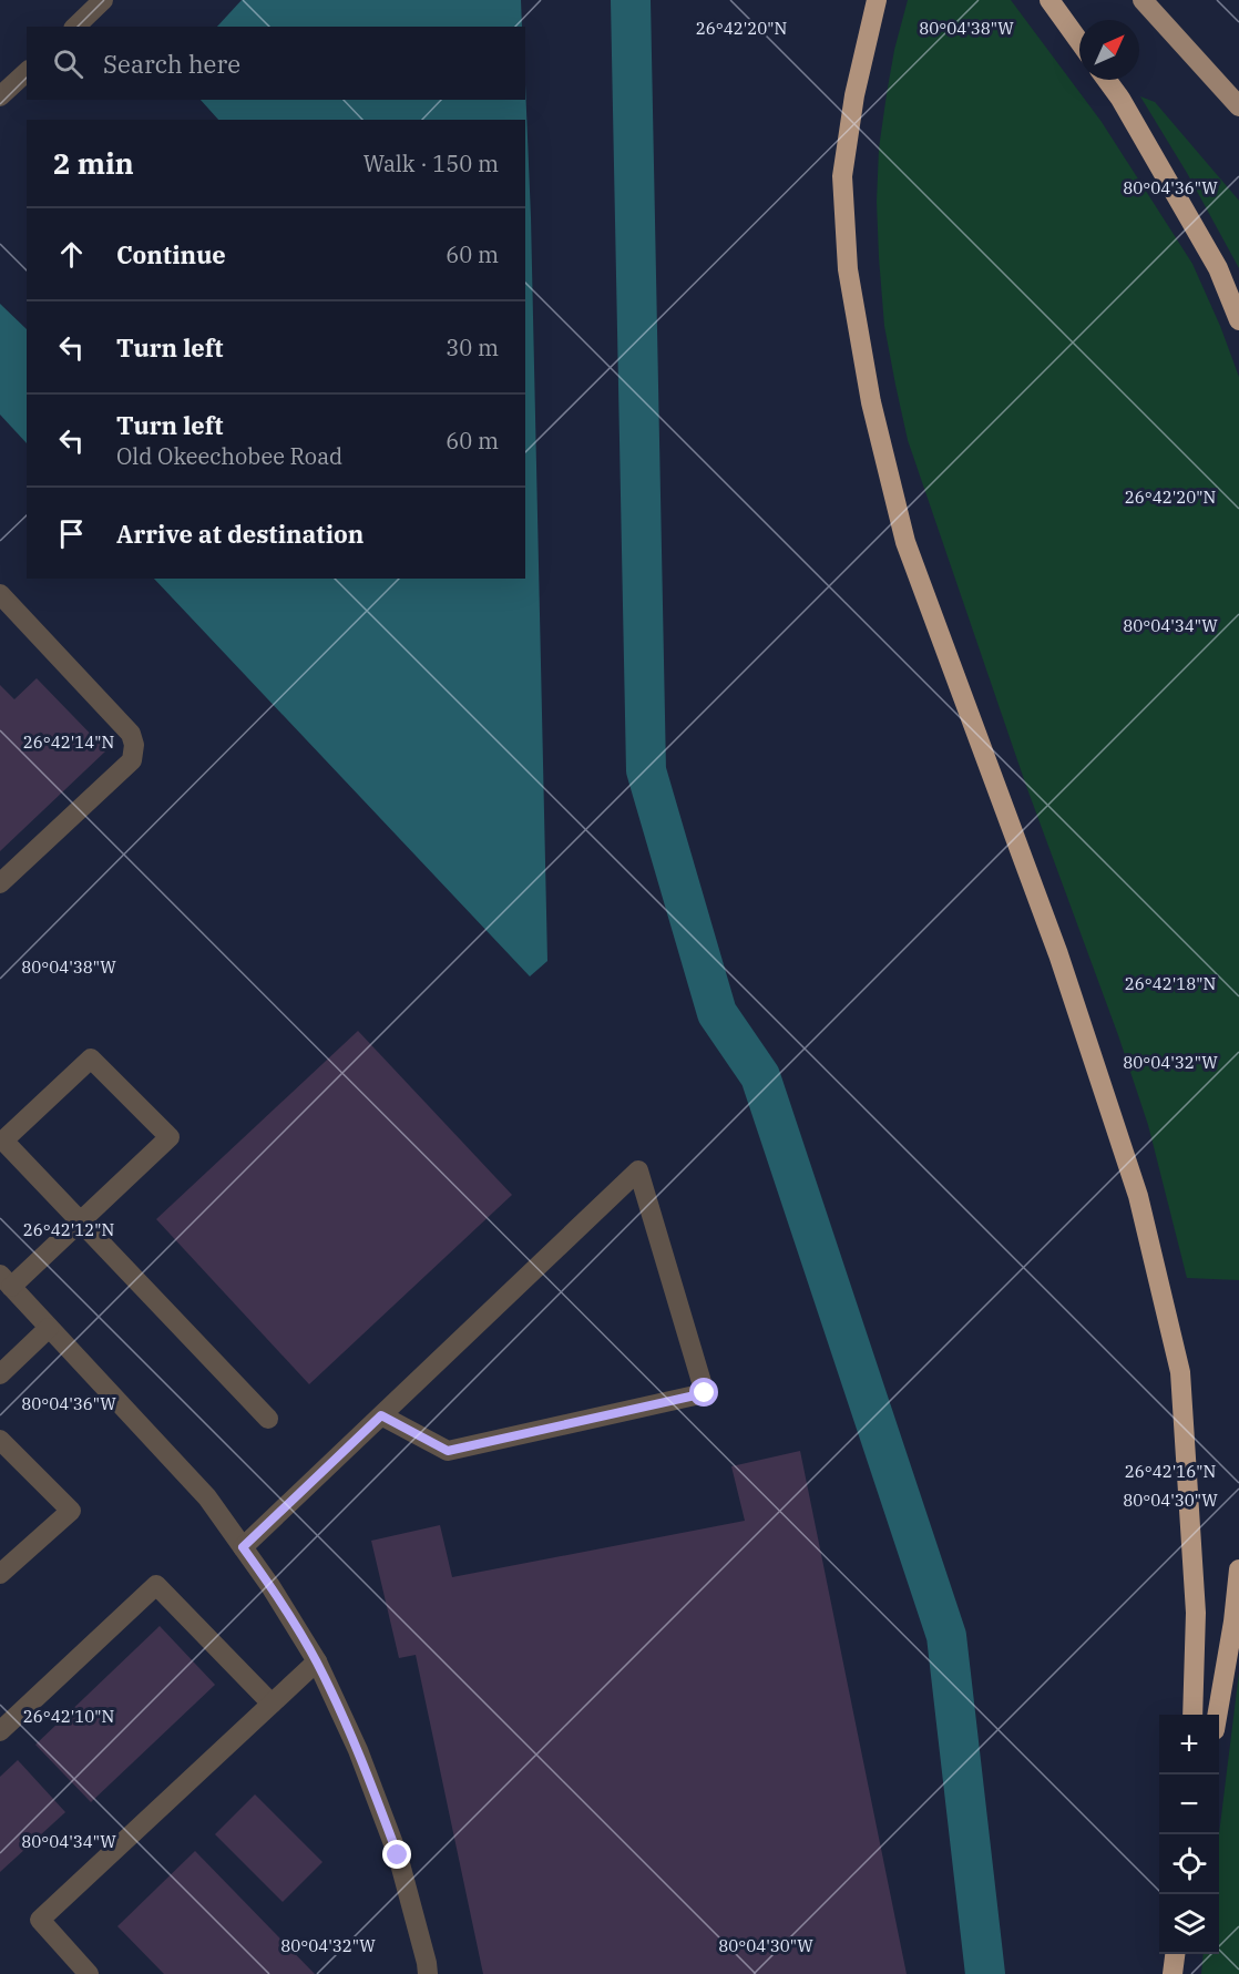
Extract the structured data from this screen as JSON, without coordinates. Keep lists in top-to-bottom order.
{
  "north": "top right",
  "page": {
    "search": "Search here",
    "heading": ["2 min", "Walk · 150 m"],
    "list": [
      ["Continue", "60 m"],
      ["Turn left", "30 m"],
      ["Turn left", "Old Okeechobee Road", "60 m"],
      "Arrive at destination"
    ],
    "map_buttons": ["+", "−"]
  },
  "coordinates": [
    "26°42'20\"N",
    "80°04'38\"W",
    "80°04'36\"W",
    "80°04'34\"W",
    "26°42'14\"N",
    "26°42'18\"N",
    "80°04'32\"W",
    "26°42'12\"N",
    "26°42'16\"N",
    "80°04'30\"W",
    "26°42'10\"N"
  ]
}
